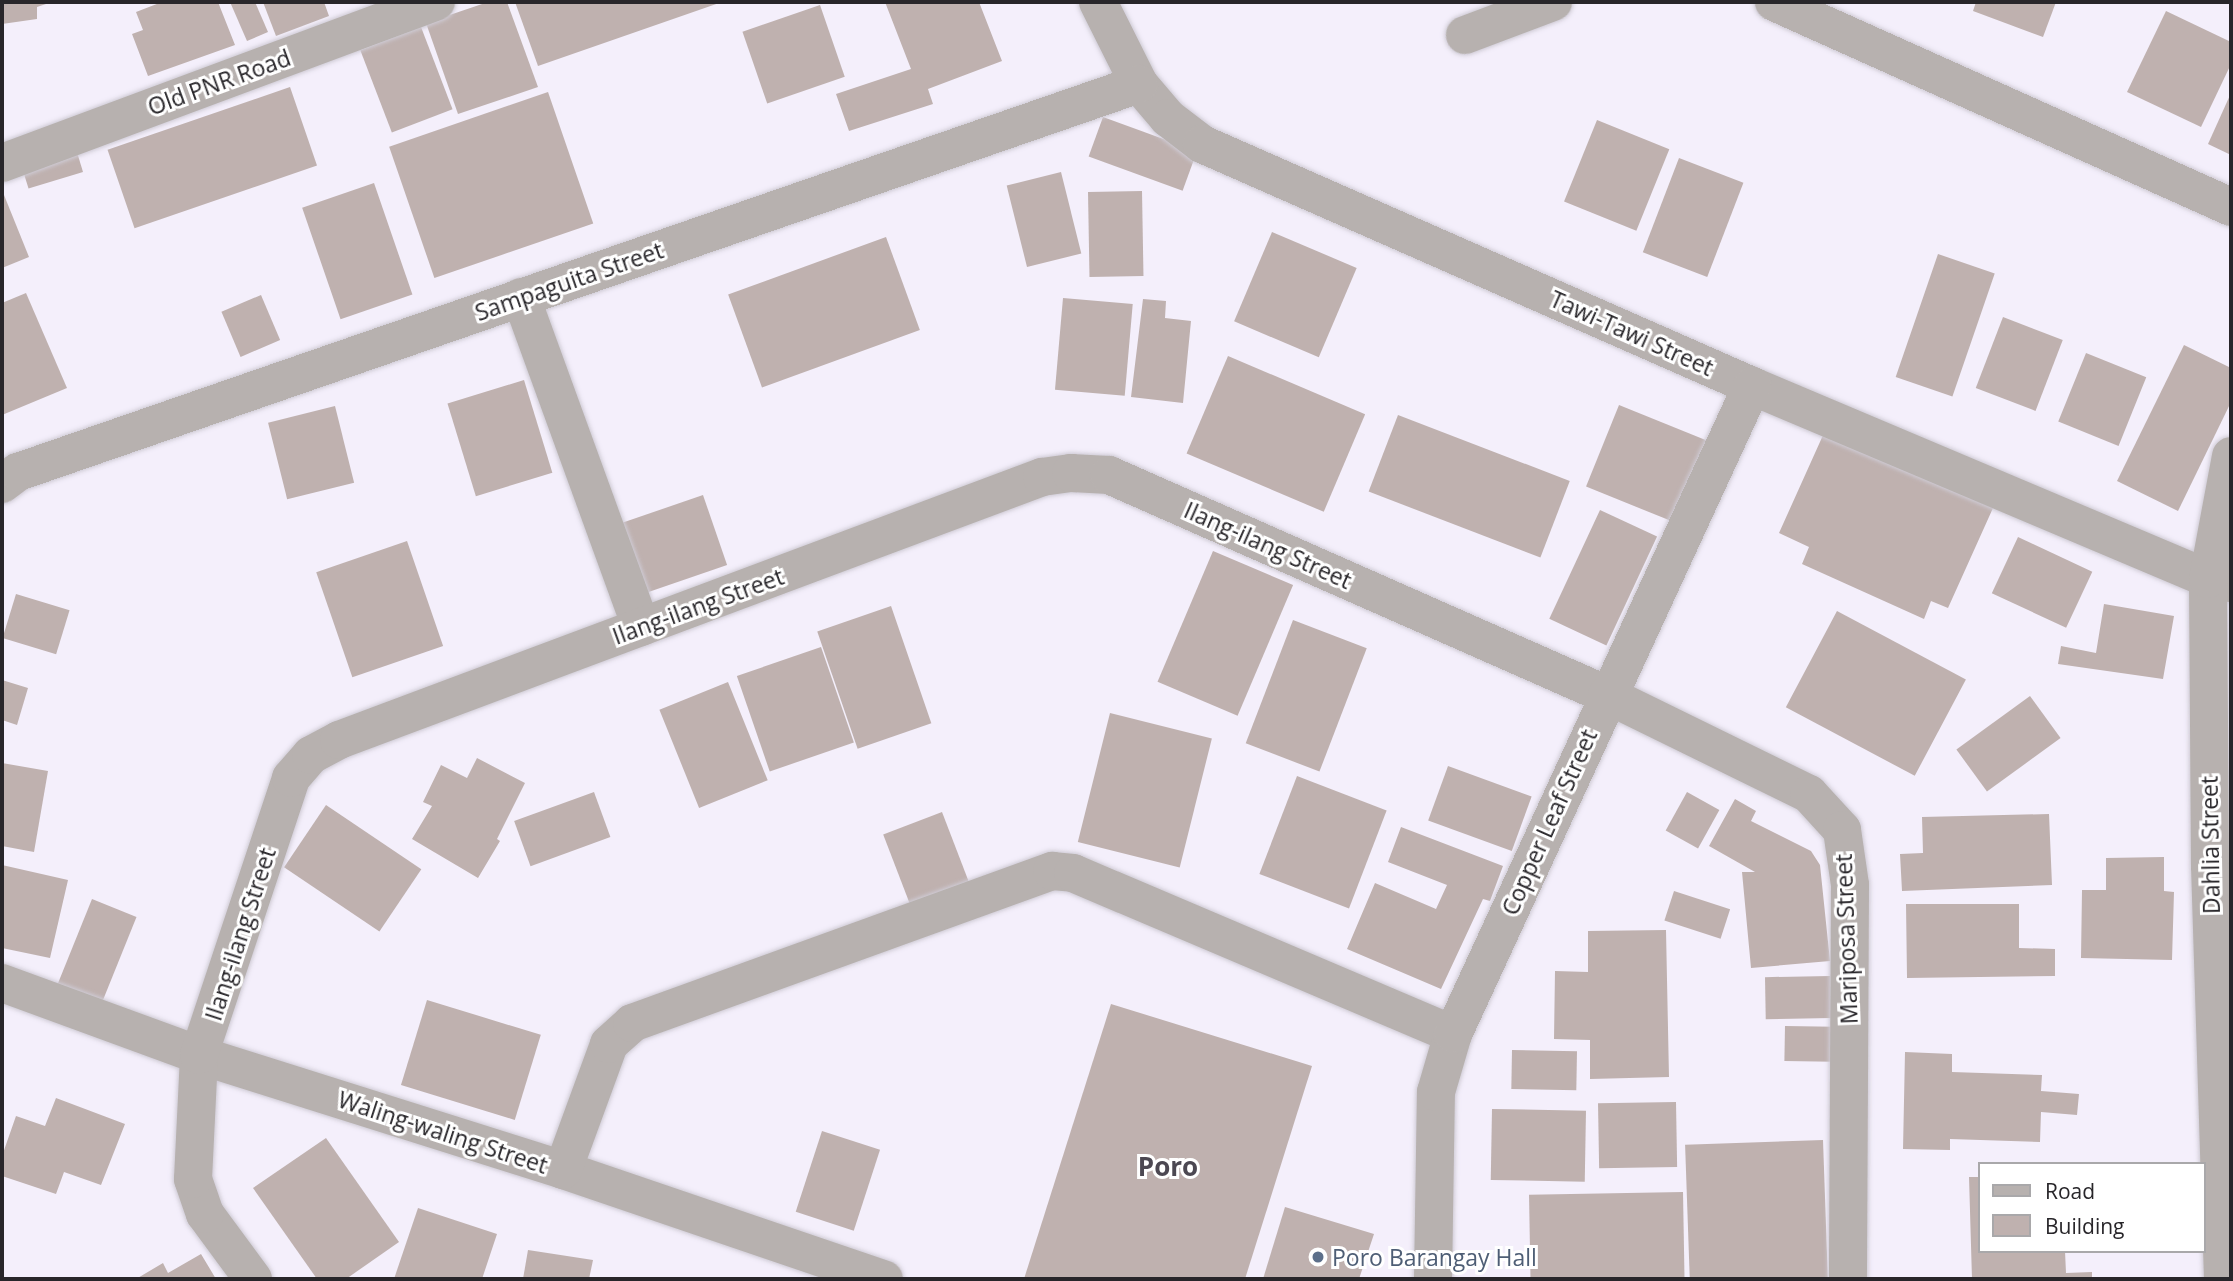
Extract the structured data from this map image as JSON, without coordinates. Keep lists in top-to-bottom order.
{
  "streets": {
    "street": [
      "Old PNR Road",
      "Sampaguita Street",
      "Tawi-Tawi Street",
      "Ilang-ilang Street",
      "Copper Leaf Street",
      "Dahlia Street",
      "Mariposa Street",
      "Waling-waling Street"
    ]
  },
  "crossings": [
    ["Sampaguita Street", "Tawi-Tawi Street"],
    ["Tawi-Tawi Street", "Copper Leaf Street"],
    ["Tawi-Tawi Street", "Dahlia Street"],
    ["Ilang-ilang Street", "Copper Leaf Street"],
    ["Ilang-ilang Street", "Mariposa Street"],
    ["Ilang-ilang Street", "Waling-waling Street"],
    ["Copper Leaf Street", "Mariposa Street"]
  ],
  "districts": ["Poro"],
  "places": ["Poro Barangay Hall"],
  "legend": ["Road", "Building"]
}
